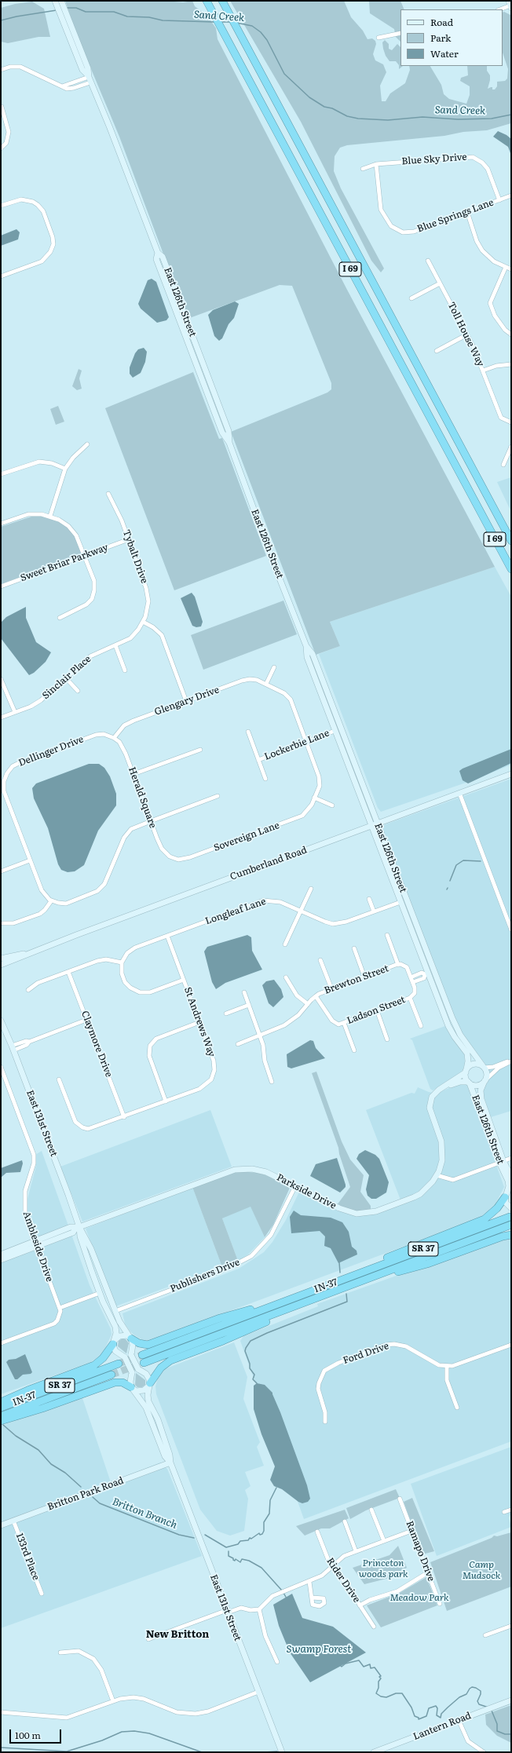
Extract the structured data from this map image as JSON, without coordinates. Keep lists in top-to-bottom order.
{
  "streets": {
    "highway": ["I 69", "SR 37", "IN-37"],
    "main road": [
      "East 126th Street",
      "Cumberland Road",
      "East 131st Street",
      "Parkside Drive",
      "Britton Park Road",
      "Lantern Road"
    ],
    "street": [
      "Blue Sky Drive",
      "Blue Springs Lane",
      "Toll House Way",
      "Tybalt Drive",
      "Sweet Briar Parkway",
      "Sinclair Place",
      "Glengary Drive",
      "Lockerbie Lane",
      "Dellinger Drive",
      "Herald Square",
      "Sovereign Lane",
      "Longleaf Lane",
      "Brewton Street",
      "Ladson Street",
      "St Andrews Way",
      "Claymore Drive",
      "Ambleside Drive",
      "Publishers Drive",
      "Ford Drive",
      "Ramapo Drive",
      "133rd Place",
      "Rider Drive"
    ]
  },
  "crossings": [
    ["Blue Sky Drive", "Blue Springs Lane"],
    ["East 126th Street", "Lockerbie Lane"],
    ["East 126th Street", "Cumberland Road"],
    ["East 126th Street", "Longleaf Lane"],
    ["East 126th Street", "Parkside Drive"],
    ["Tybalt Drive", "Sweet Briar Parkway"],
    ["Tybalt Drive", "Sinclair Place"],
    ["Glengary Drive", "Lockerbie Lane"],
    ["Glengary Drive", "Dellinger Drive"],
    ["Glengary Drive", "Herald Square"],
    ["Glengary Drive", "Sovereign Lane"],
    ["Lockerbie Lane", "Sovereign Lane"],
    ["Dellinger Drive", "Herald Square"],
    ["Herald Square", "Sovereign Lane"],
    ["Longleaf Lane", "St Andrews Way"],
    ["Brewton Street", "Ladson Street"],
    ["St Andrews Way", "Claymore Drive"],
    ["East 131st Street", "Parkside Drive"],
    ["East 131st Street", "Publishers Drive"],
    ["East 131st Street", "Britton Park Road"],
    ["Parkside Drive", "Ambleside Drive"],
    ["Parkside Drive", "Publishers Drive"],
    ["Britton Park Road", "133rd Place"]
  ],
  "districts": ["New Britton"],
  "water": ["Sand Creek", "Britton Branch", "Swamp Forest"],
  "parks": ["Princeton woods park", "Camp Mudsock", "Meadow Park"],
  "legend": ["Road", "Park", "Water"],
  "scale_bar": "100 m"
}
